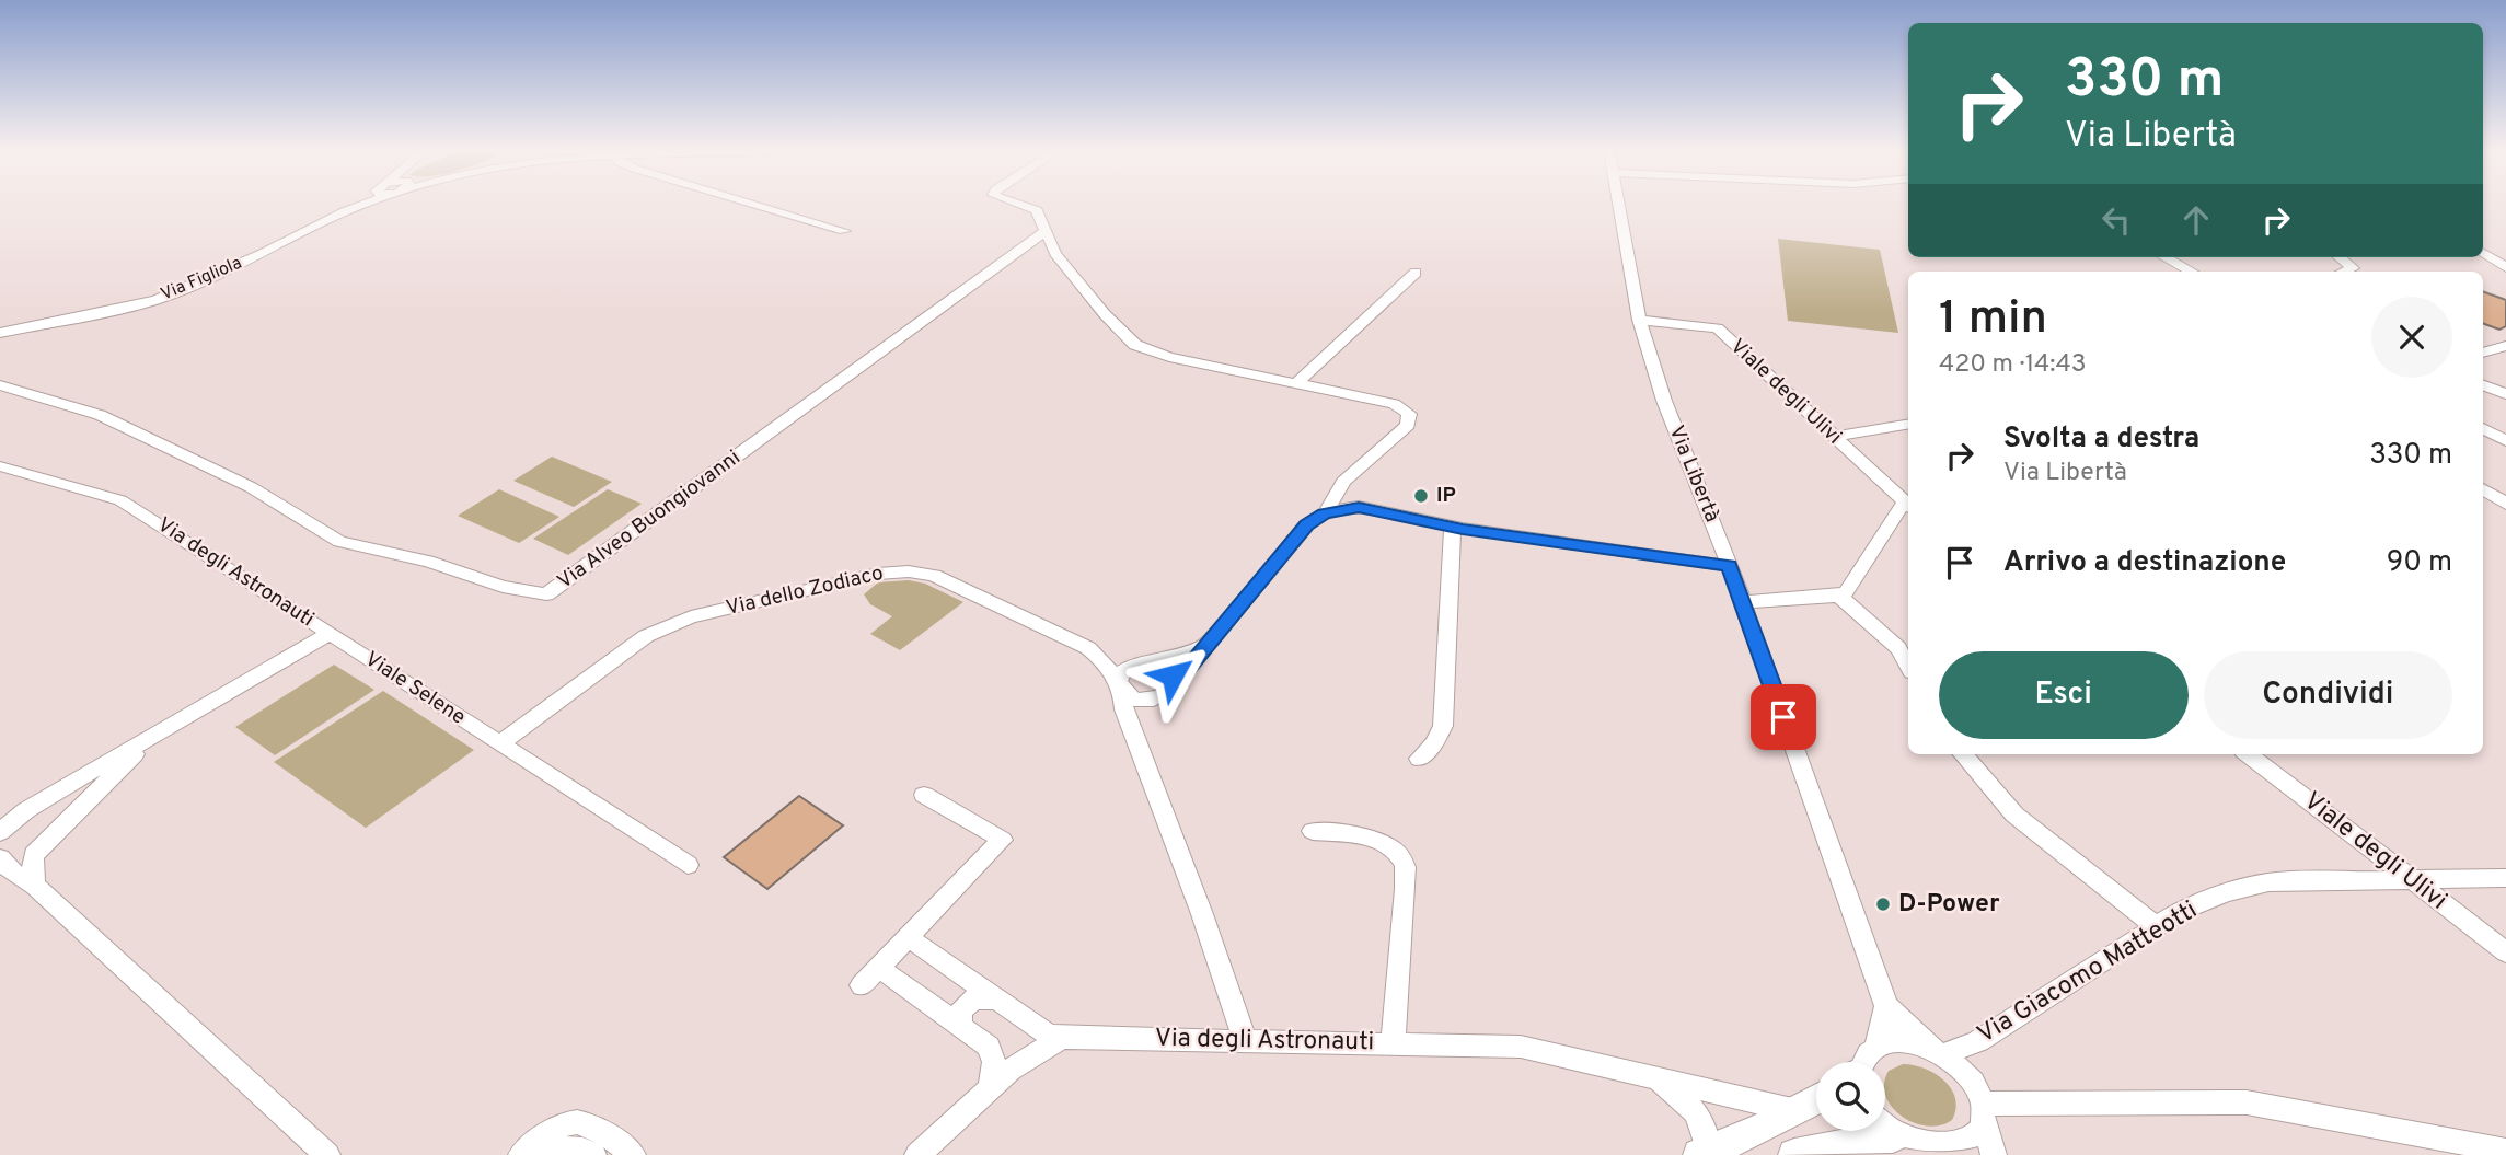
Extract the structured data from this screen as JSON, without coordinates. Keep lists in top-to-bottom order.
{
  "streets": {
    "street": [
      "Via Figliola",
      "Viale degli Ulivi",
      "Via Libertà",
      "Via Alveo Buongiovanni",
      "Via degli Astronauti",
      "Via dello Zodiaco",
      "Viale Selene",
      "Via Giacomo Matteotti"
    ]
  },
  "crossings": [
    ["Viale degli Ulivi", "Via Libertà"],
    ["Viale degli Ulivi", "Via Giacomo Matteotti"],
    ["Via Libertà", "Via Giacomo Matteotti"],
    ["Via degli Astronauti", "Via dello Zodiaco"],
    ["Via degli Astronauti", "Viale Selene"],
    ["Via dello Zodiaco", "Viale Selene"]
  ],
  "places": ["IP", "D-Power"],
  "page": {
    "turn": ["330 m", "Via Libertà"],
    "heading": ["1 min", "420 m · 14:43"],
    "list": [
      {
        "name": "Svolta a destra",
        "note": "Via Libertà",
        "value": "330 m"
      },
      {
        "name": "Arrivo a destinazione",
        "value": "90 m"
      }
    ],
    "buttons": ["Esci", "Condividi"]
  }
}
